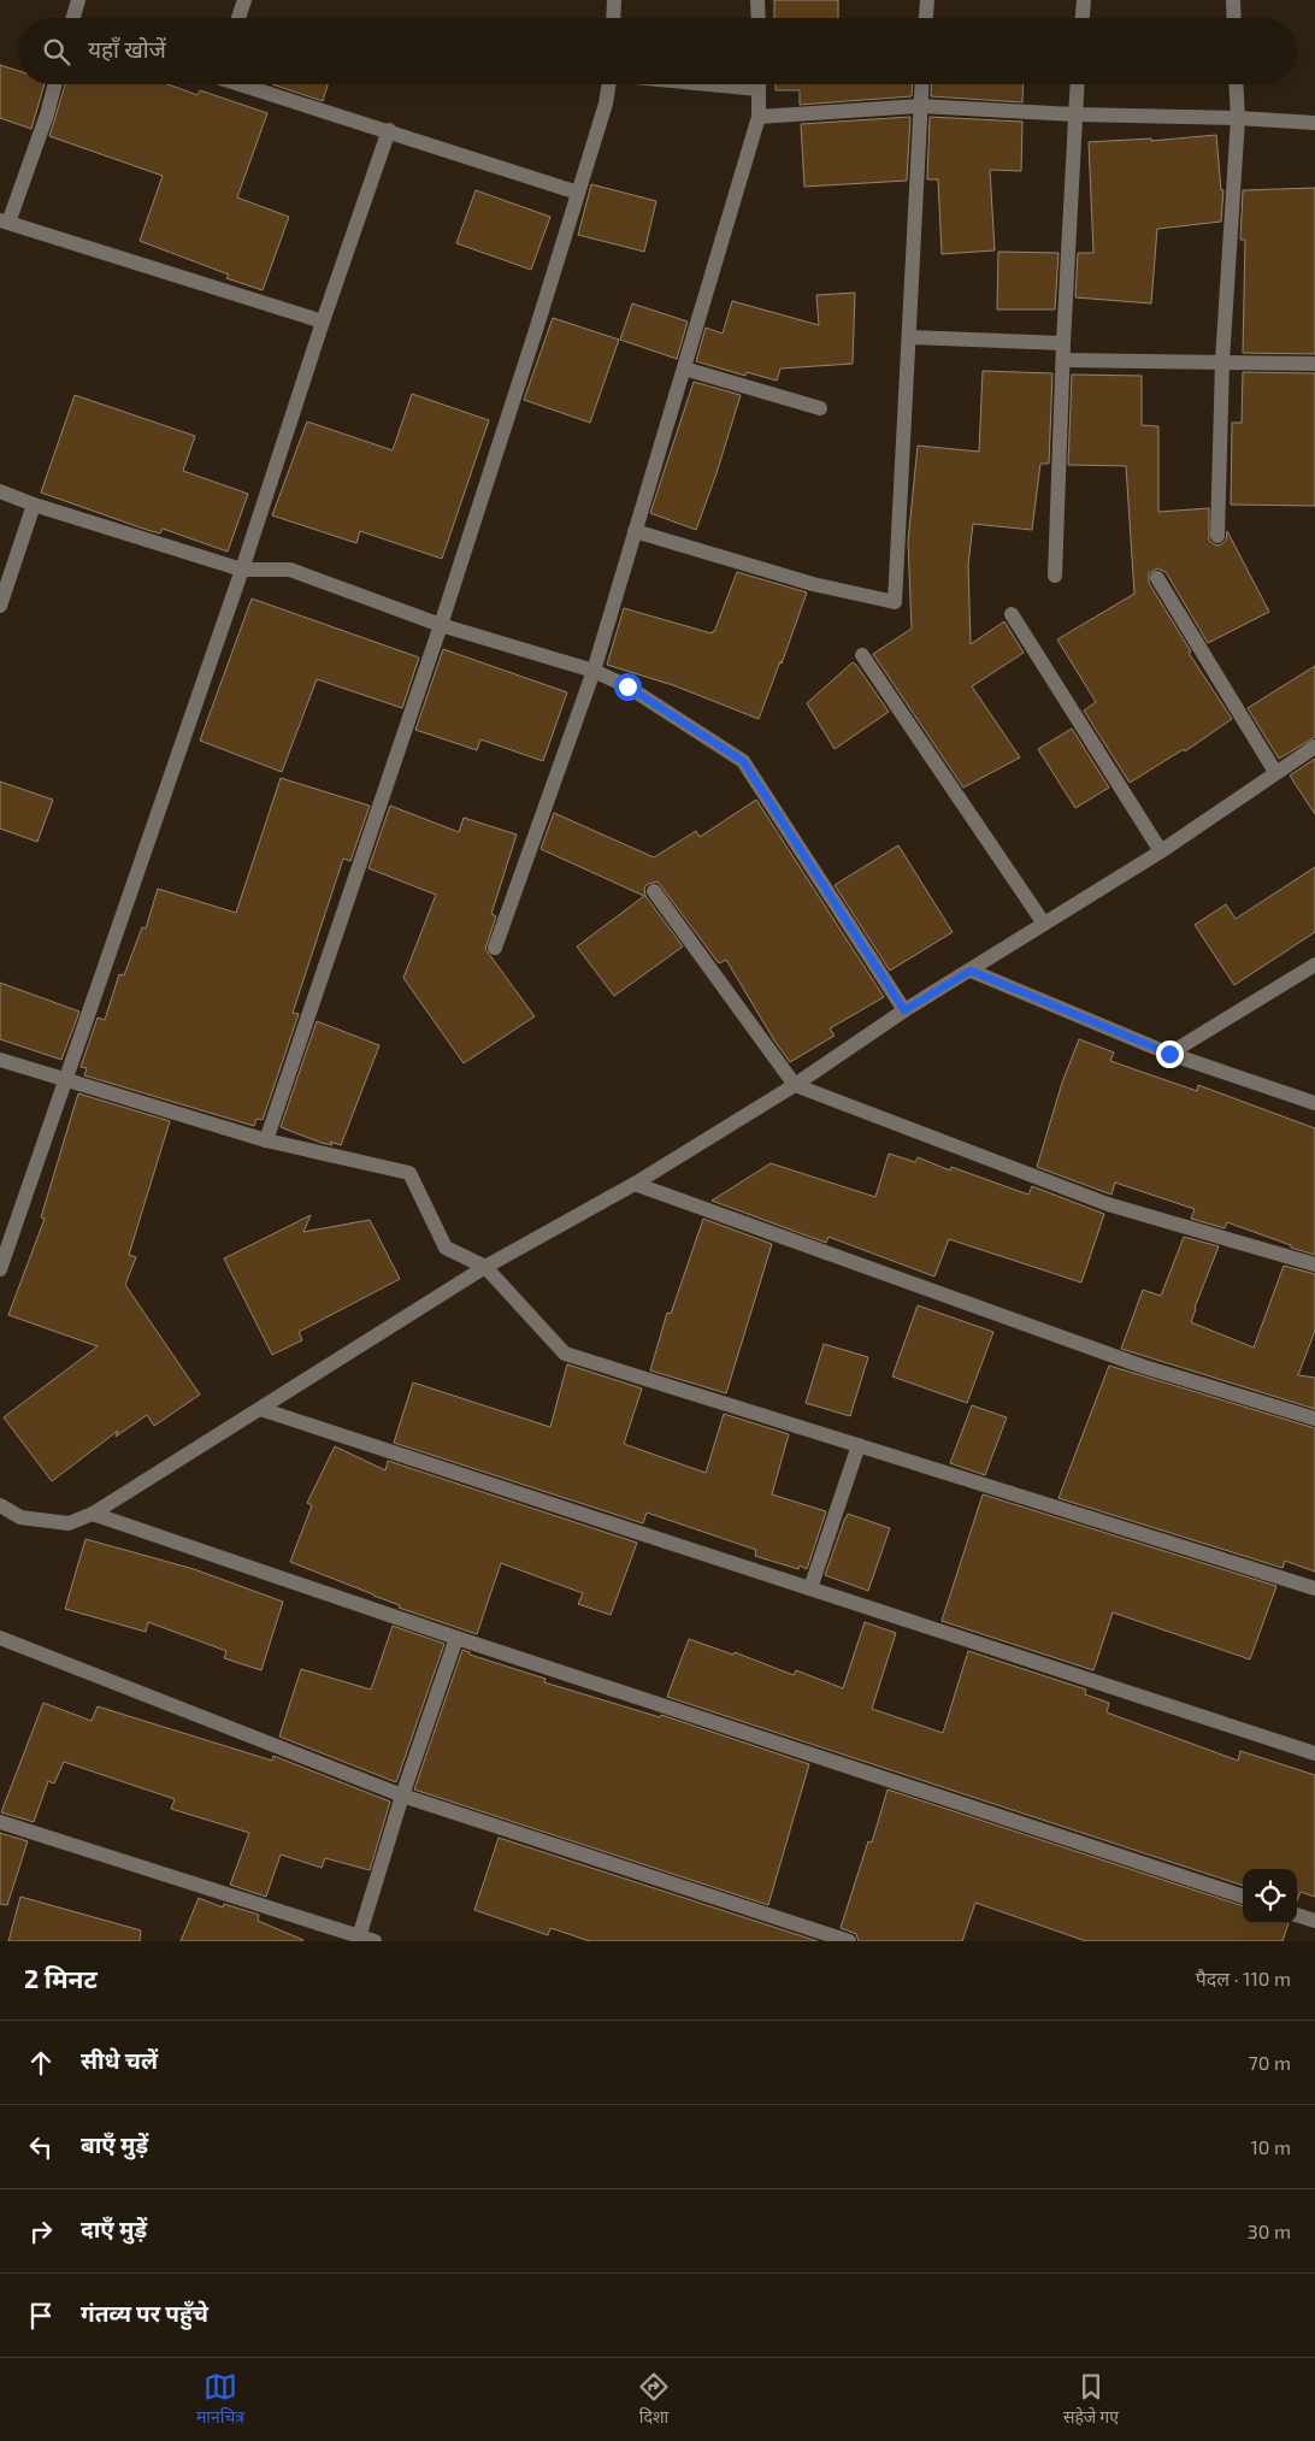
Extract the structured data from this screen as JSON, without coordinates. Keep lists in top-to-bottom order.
{
  "page": {
    "search": "यहाँ खोजें",
    "heading": ["2 मिनट", "पैदल · 110 m"],
    "list": [
      ["सीधे चलें", "70 m"],
      ["बाएँ मुड़ें", "10 m"],
      ["दाएँ मुड़ें", "30 m"],
      "गंतव्य पर पहुँचे"
    ],
    "nav": ["मानचित्र", "दिशा", "सहेजे गए"]
  }
}
